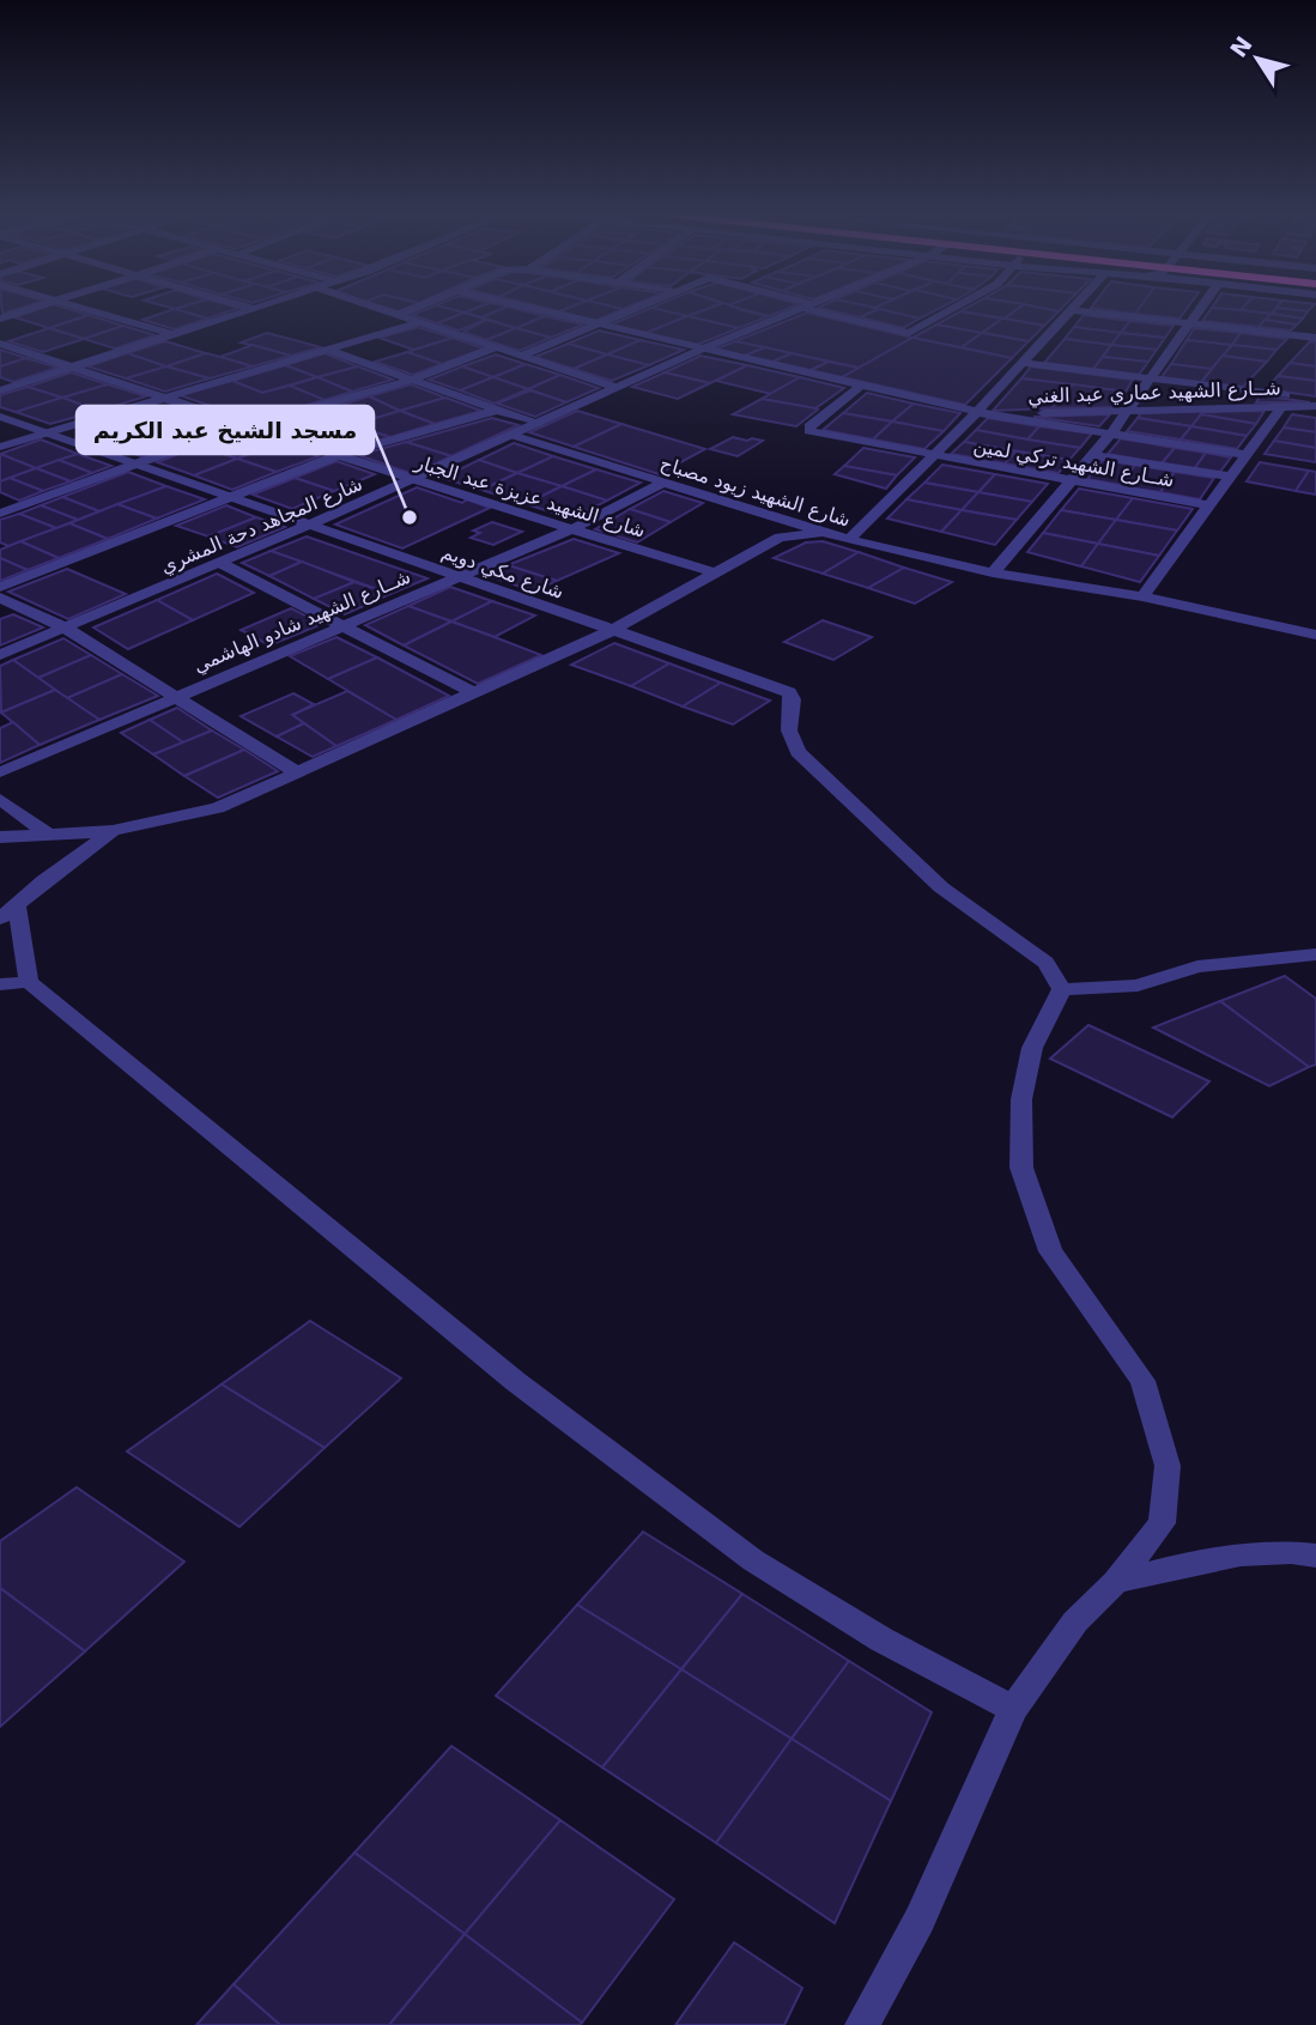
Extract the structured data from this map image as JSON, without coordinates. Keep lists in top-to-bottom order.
{
  "streets": {
    "street": [
      "شــارع الشهيد عماري عبد الغني",
      "شــارع الشهيد تركي لمين",
      "شارع الشهيد زيود مصباح",
      "شارع الشهيد عزيزة عبد الجبار",
      "شارع المجاهد دحة المشري",
      "شارع مكي دويم",
      "شــارع الشهيد شادو الهاشمي"
    ]
  },
  "crossings": [
    ["شارع الشهيد زيود مصباح", "شارع المجاهد دحة المشري"],
    ["شارع الشهيد زيود مصباح", "شــارع الشهيد شادو الهاشمي"],
    ["شارع الشهيد عزيزة عبد الجبار", "شارع المجاهد دحة المشري"],
    ["شارع الشهيد عزيزة عبد الجبار", "شــارع الشهيد شادو الهاشمي"],
    ["شارع المجاهد دحة المشري", "شارع مكي دويم"],
    ["شارع مكي دويم", "شــارع الشهيد شادو الهاشمي"]
  ],
  "places": ["مسجد الشيخ عبد الكريم"],
  "north": "top left"
}
